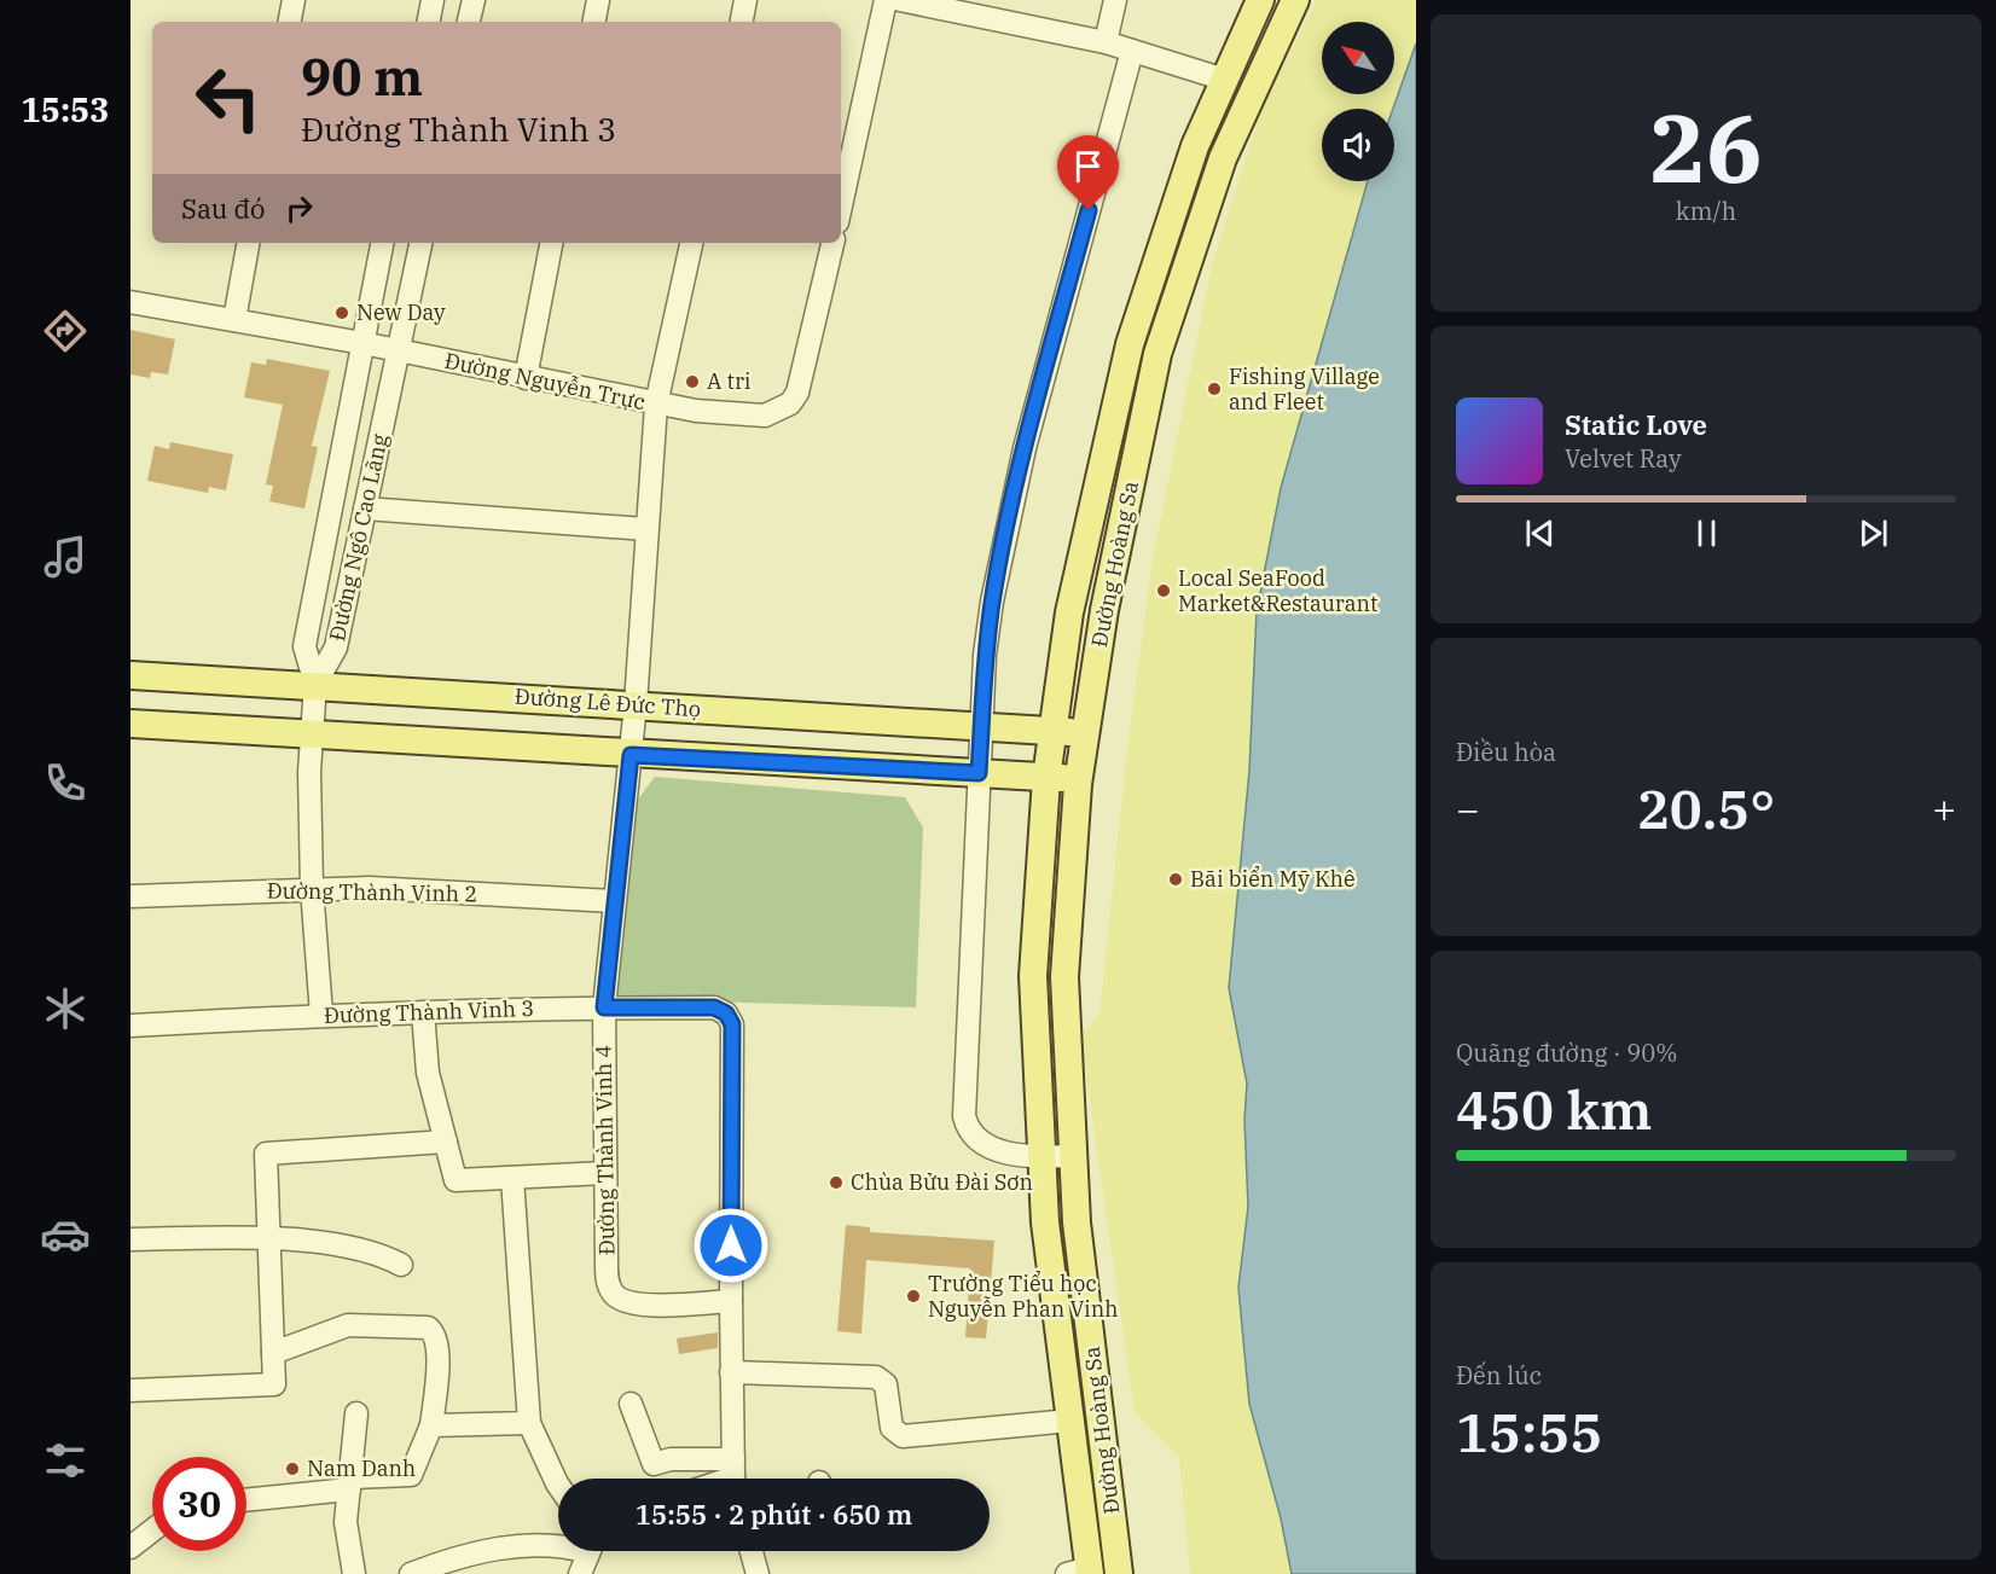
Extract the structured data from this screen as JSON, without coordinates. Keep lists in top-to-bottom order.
{
  "streets": {
    "main road": ["Đường Hoàng Sa", "Đường Lê Đức Thọ"],
    "street": [
      "Đường Nguyễn Trực",
      "Đường Ngô Cao Lãng",
      "Đường Thành Vinh 2",
      "Đường Thành Vinh 3",
      "Đường Thành Vinh 4"
    ]
  },
  "crossings": [
    ["Đường Nguyễn Trực", "Đường Ngô Cao Lãng"],
    ["Đường Nguyễn Trực", "Đường Thành Vinh 4"],
    ["Đường Ngô Cao Lãng", "Đường Lê Đức Thọ"],
    ["Đường Hoàng Sa", "Đường Lê Đức Thọ"],
    ["Đường Lê Đức Thọ", "Đường Thành Vinh 4"],
    ["Đường Thành Vinh 2", "Đường Thành Vinh 4"],
    ["Đường Thành Vinh 3", "Đường Thành Vinh 4"]
  ],
  "places": [
    "New Day",
    "A tri",
    "Fishing Village and Fleet",
    "Local SeaFood Market&Restaurant",
    "Bãi biển Mỹ Khê",
    "Chùa Bửu Đài Sơn",
    "Trường Tiểu học Nguyễn Phan Vinh",
    "Nam Danh"
  ],
  "north": "top left",
  "page": {
    "tabs": "15:53",
    "tile": [
      ["26", "km/h"],
      "Điều hòa",
      ["Quãng đường · 90%", "450 km"],
      ["Đến lúc", "15:55"]
    ],
    "turn": ["90 m", "Đường Thành Vinh 3"],
    "then": "Sau đó",
    "song": ["Static Love", "Velvet Ray"],
    "heat": ["−", "20.5°", "+"],
    "limit": "30",
    "trip": "15:55 · 2 phút · 650 m"
  }
}
